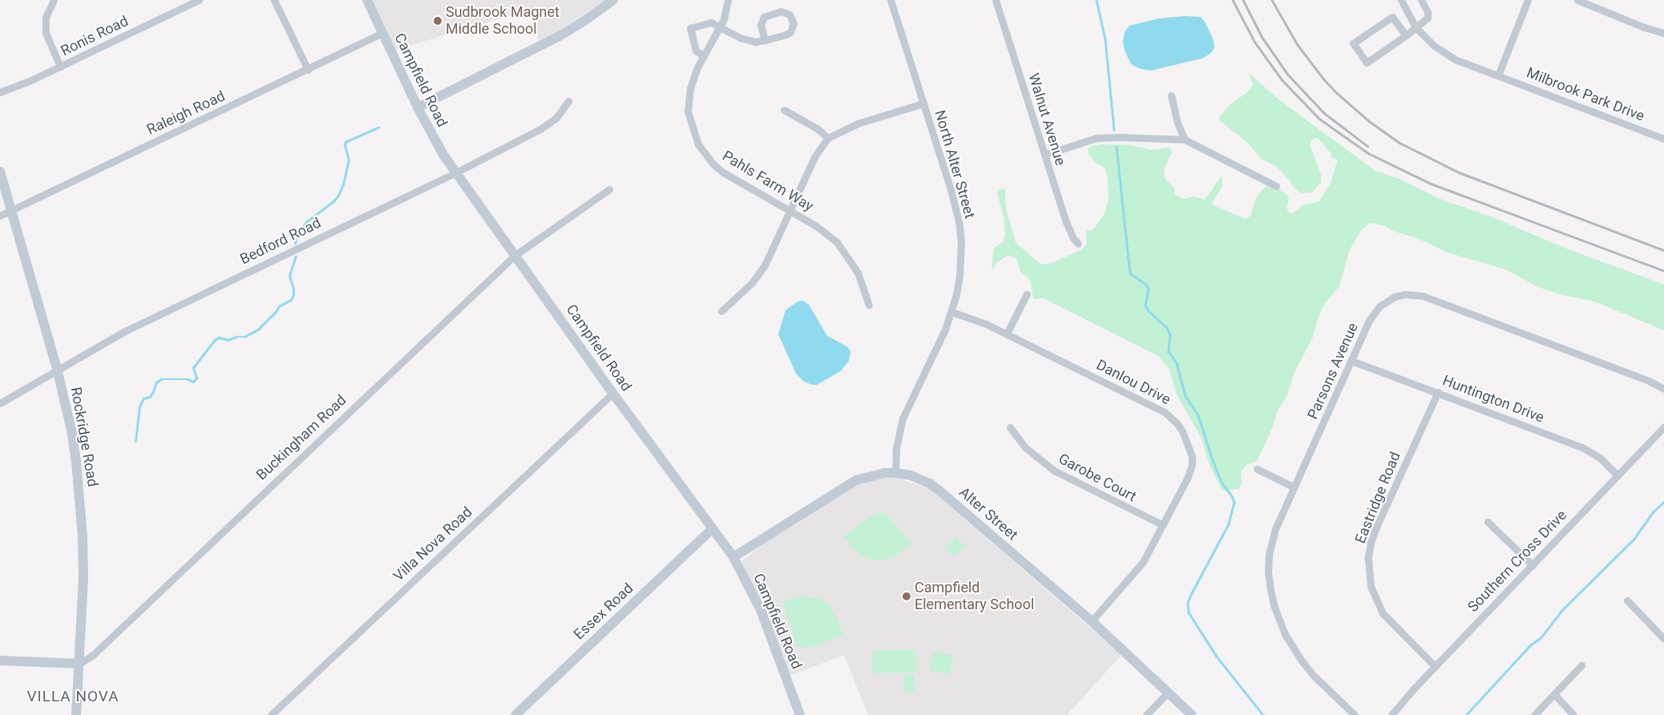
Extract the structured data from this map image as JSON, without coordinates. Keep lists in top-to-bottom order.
{
  "streets": {
    "street": [
      "Ronis Road",
      "Campfield Road",
      "Milbrook Park Drive",
      "Raleigh Road",
      "Walnut Avenue",
      "North Alter Street",
      "Pahls Farm Way",
      "Bedford Road",
      "Parsons Avenue",
      "Danlou Drive",
      "Huntington Drive",
      "Rockridge Road",
      "Buckingham Road",
      "Garobe Court",
      "Eastridge Road",
      "Alter Street",
      "Villa Nova Road",
      "Southern Cross Drive",
      "Essex Road"
    ]
  },
  "crossings": [
    ["Campfield Road", "Raleigh Road"],
    ["Campfield Road", "Bedford Road"],
    ["Campfield Road", "Buckingham Road"],
    ["Campfield Road", "Alter Street"],
    ["Campfield Road", "Villa Nova Road"],
    ["Campfield Road", "Essex Road"],
    ["Raleigh Road", "Rockridge Road"],
    ["North Alter Street", "Danlou Drive"],
    ["North Alter Street", "Alter Street"],
    ["Bedford Road", "Rockridge Road"],
    ["Parsons Avenue", "Huntington Drive"],
    ["Danlou Drive", "Garobe Court"],
    ["Danlou Drive", "Alter Street"],
    ["Huntington Drive", "Eastridge Road"],
    ["Huntington Drive", "Southern Cross Drive"],
    ["Rockridge Road", "Buckingham Road"],
    ["Eastridge Road", "Southern Cross Drive"]
  ],
  "districts": ["VILLA NOVA"],
  "places": ["Sudbrook Magnet Middle School", "Campfield Elementary School"]
}
